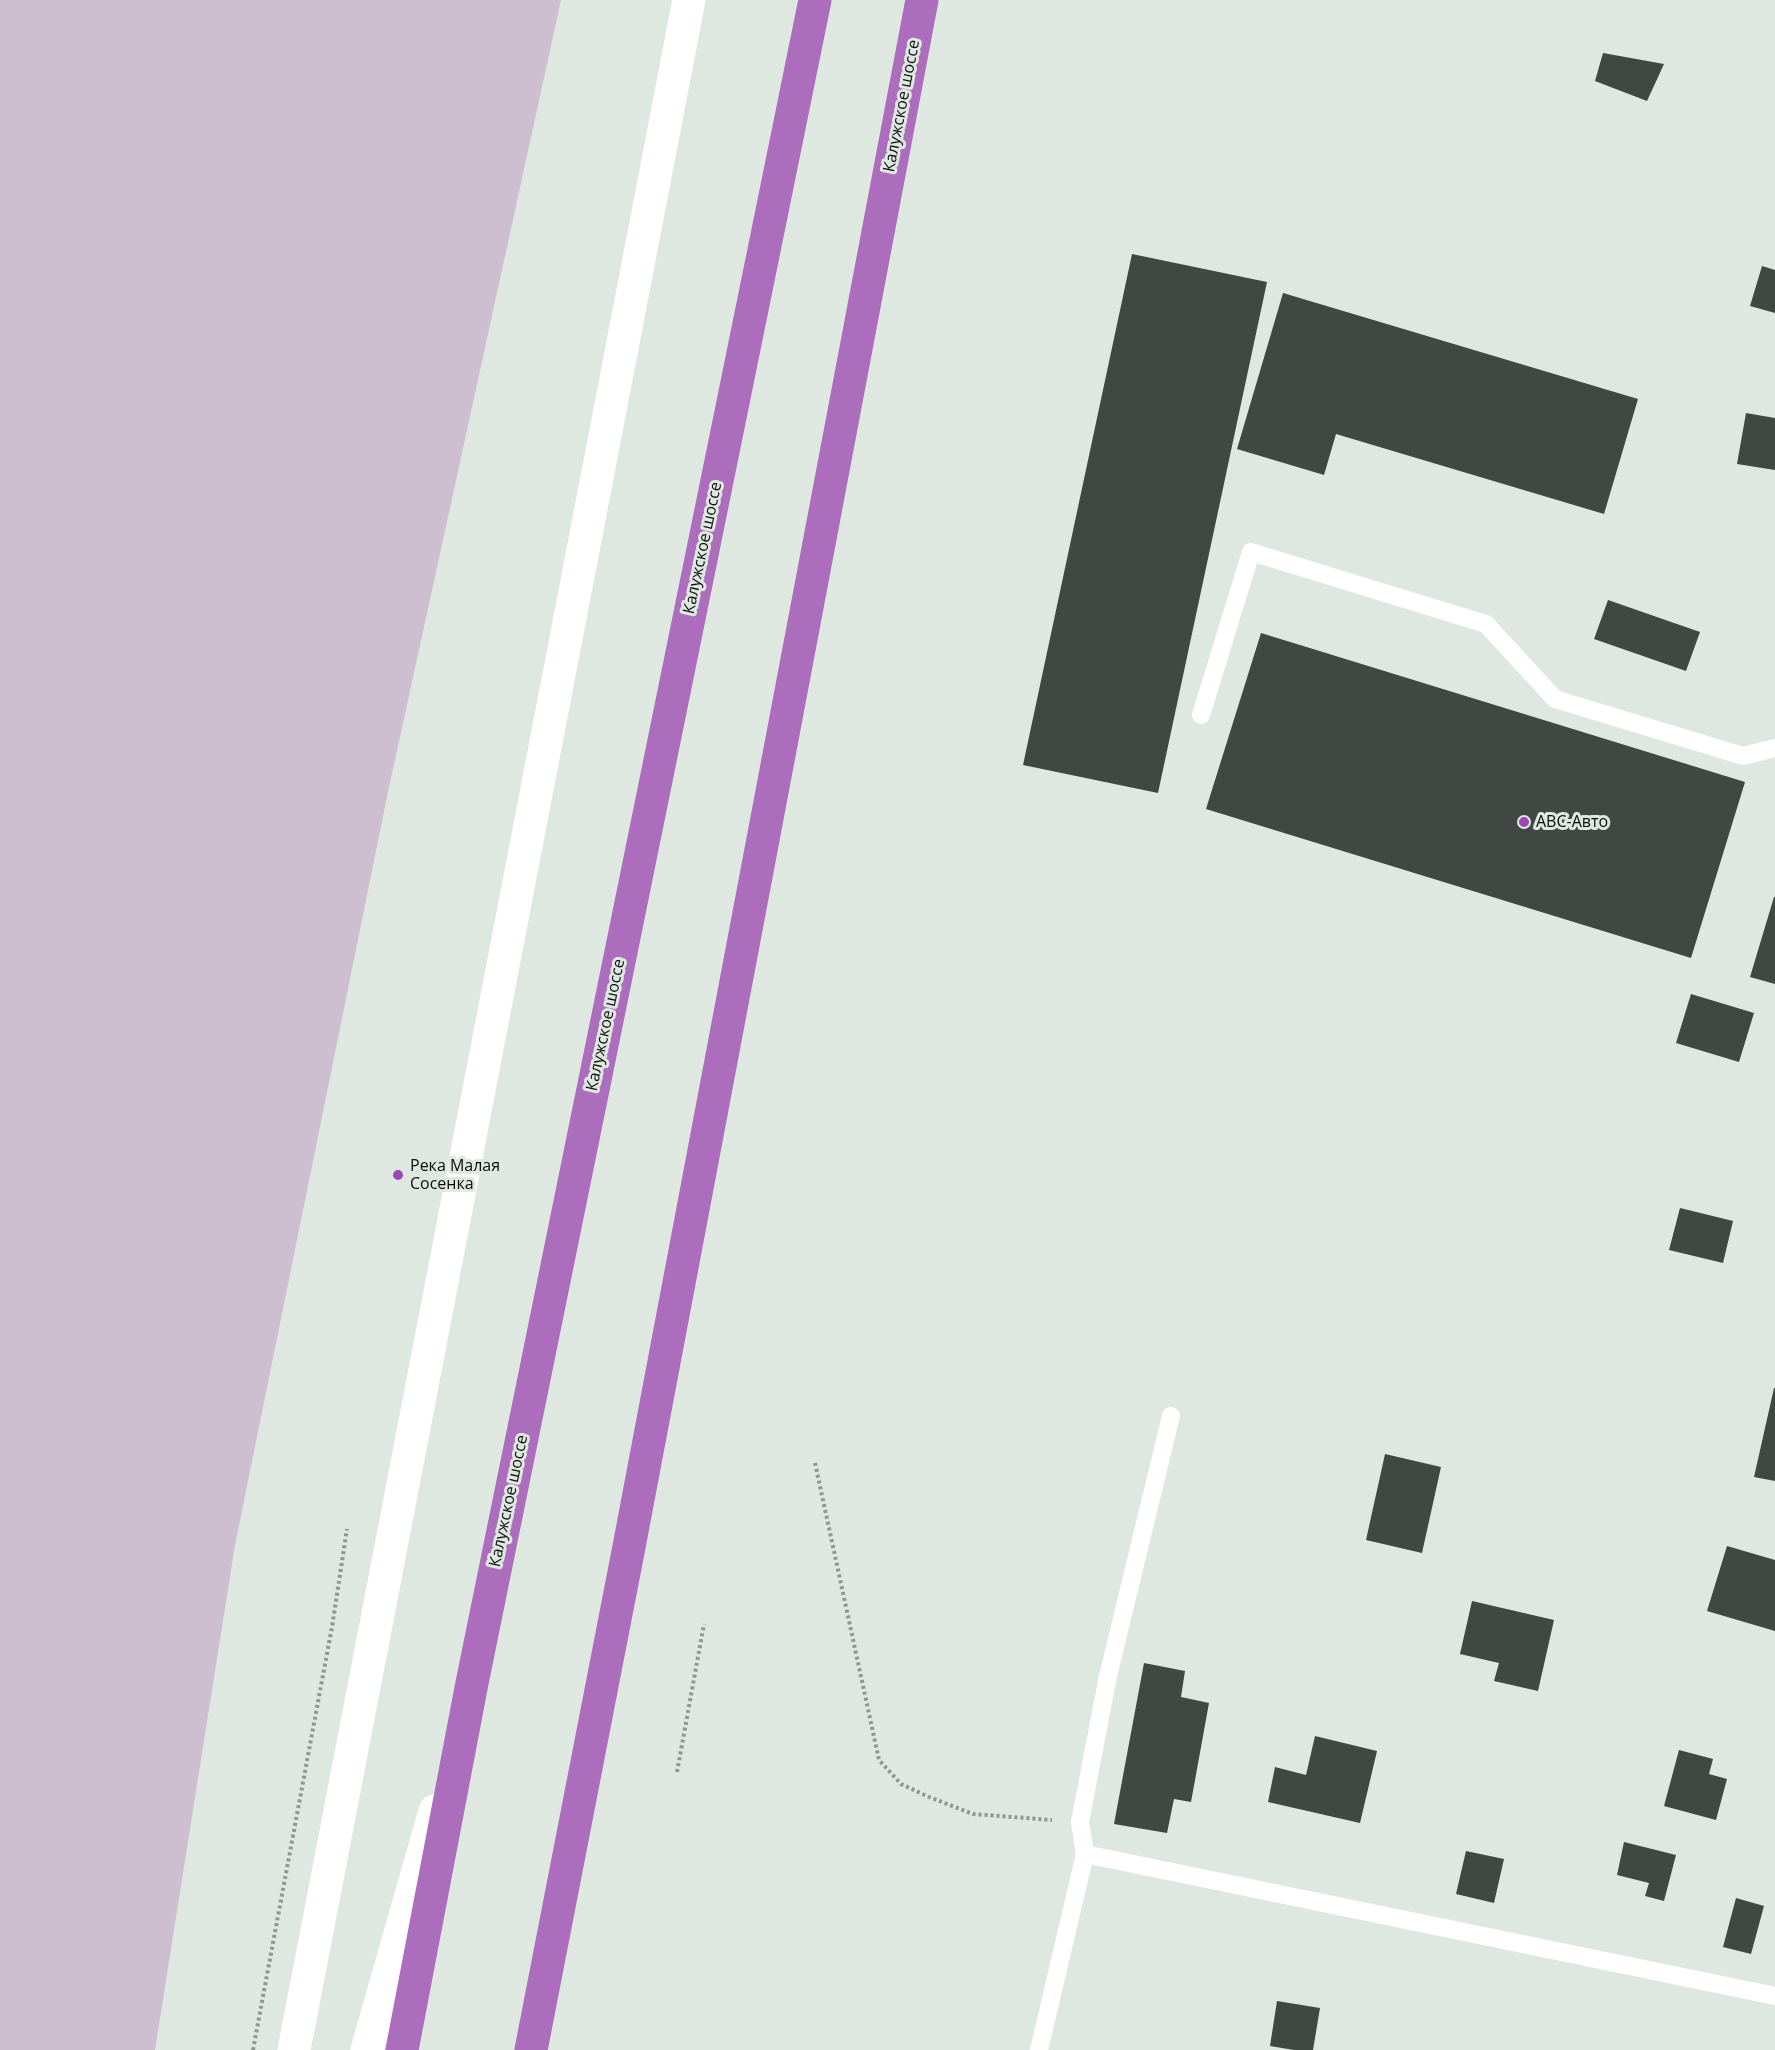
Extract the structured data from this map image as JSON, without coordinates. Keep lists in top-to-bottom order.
{
  "streets": {
    "highway": ["Калужское шоссе"]
  },
  "places": ["АВС-Авто", "Река Малая Сосенка"]
}
